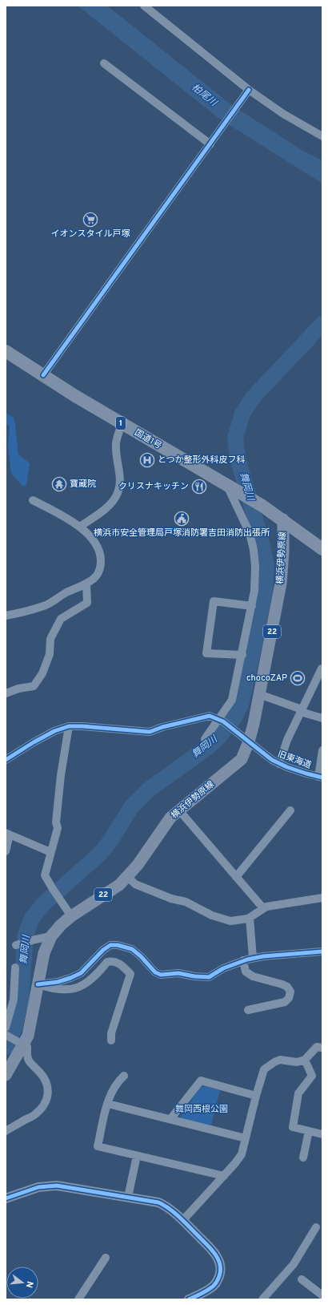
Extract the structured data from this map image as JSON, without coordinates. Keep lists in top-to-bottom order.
{
  "streets": {
    "highway": ["1", "国道1号"],
    "main road": ["横浜伊勢原線", "22"],
    "street": ["旧東海道"]
  },
  "crossings": [
    ["国道1号", "横浜伊勢原線"],
    ["横浜伊勢原線", "旧東海道"]
  ],
  "water": ["柏尾川", "舞岡川"],
  "parks": ["舞岡西根公園"],
  "places": {
    "supermarket": ["イオンスタイル戸塚"],
    "hospital": ["とつか整形外科皮フ科"],
    "temple": ["寶蔵院"],
    "restaurant": ["クリスナキッチン"],
    "public building": ["横浜市安全管理局戸塚消防署吉田消防出張所"],
    "sports": ["chocoZAP"]
  },
  "north": "right"
}
